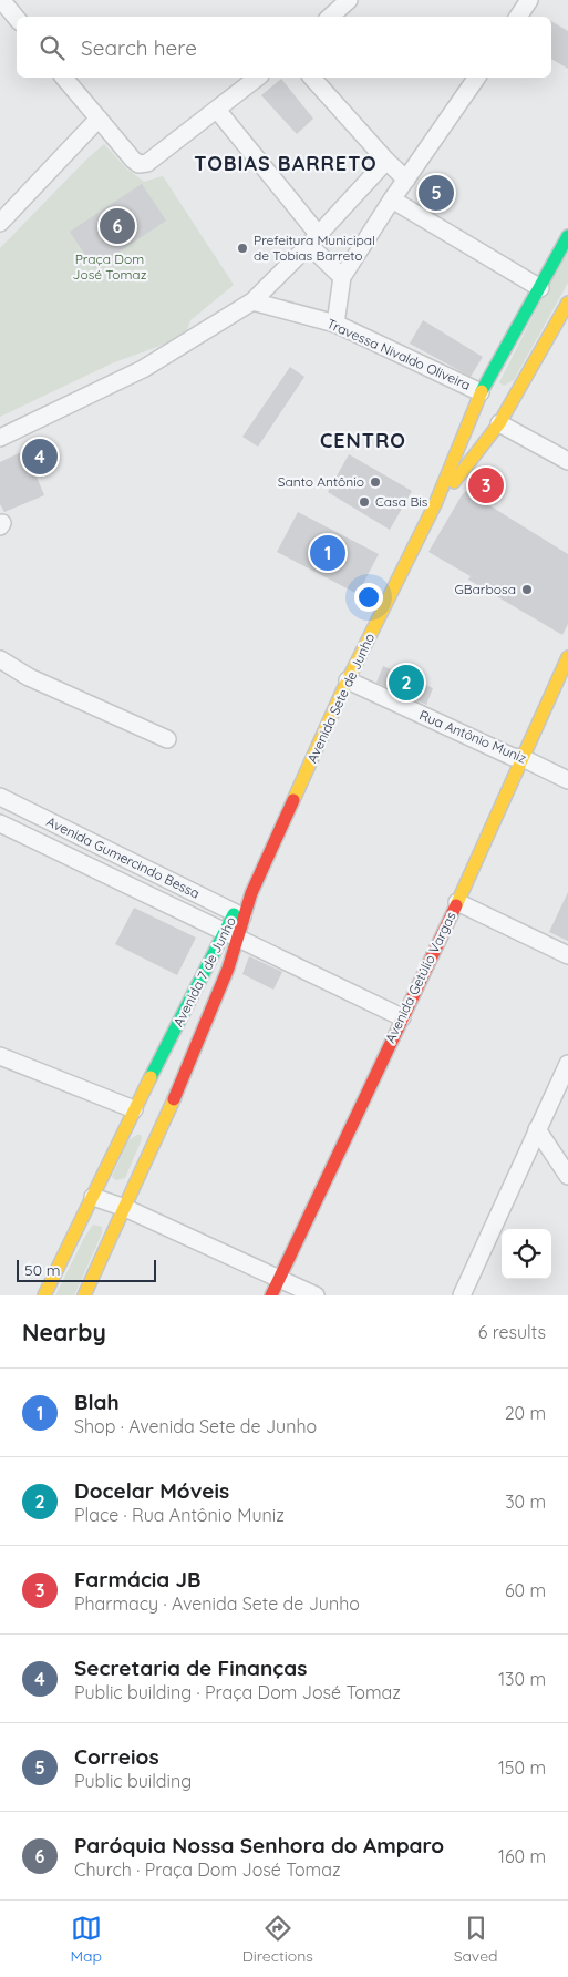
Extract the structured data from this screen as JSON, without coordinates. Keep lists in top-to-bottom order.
{
  "streets": {
    "main road": ["Avenida Sete de Junho", "Avenida 7 de Junho", "Avenida Getúlio Vargas"],
    "street": ["Travessa Nivaldo Oliveira", "Rua Antônio Muniz", "Avenida Gumercindo Bessa"]
  },
  "crossings": [
    ["Travessa Nivaldo Oliveira", "Avenida Sete de Junho"],
    ["Avenida Sete de Junho", "Rua Antônio Muniz"],
    ["Avenida Sete de Junho", "Avenida 7 de Junho"],
    ["Rua Antônio Muniz", "Avenida Getúlio Vargas"],
    ["Avenida Gumercindo Bessa", "Avenida 7 de Junho"],
    ["Avenida Gumercindo Bessa", "Avenida Getúlio Vargas"]
  ],
  "districts": ["TOBIAS BARRETO", "CENTRO"],
  "parks": ["Praça Dom José Tomaz"],
  "places": [
    "Prefeitura Municipal de Tobias Barreto",
    "Santo Antônio",
    "Casa Bis",
    "GBarbosa"
  ],
  "scale_bar": "50 m",
  "page": {
    "search": "Search here",
    "pins": [
      "5",
      "6",
      "4",
      "3",
      "1",
      "2"
    ],
    "scale": "50 m",
    "heading": ["Nearby", "6 results"],
    "list": [
      {
        "mark": "1",
        "name": "Blah",
        "note": "Shop · Avenida Sete de Junho",
        "value": "20 m"
      },
      {
        "mark": "2",
        "name": "Docelar Móveis",
        "note": "Place · Rua Antônio Muniz",
        "value": "30 m"
      },
      {
        "mark": "3",
        "name": "Farmácia JB",
        "note": "Pharmacy · Avenida Sete de Junho",
        "value": "60 m"
      },
      {
        "mark": "4",
        "name": "Secretaria de Finanças",
        "note": "Public building · Praça Dom José Tomaz",
        "value": "130 m"
      },
      {
        "mark": "5",
        "name": "Correios",
        "note": "Public building",
        "value": "150 m"
      },
      {
        "mark": "6",
        "name": "Paróquia Nossa Senhora do Amparo",
        "note": "Church · Praça Dom José Tomaz",
        "value": "160 m"
      }
    ],
    "nav": ["Map", "Directions", "Saved"]
  }
}
